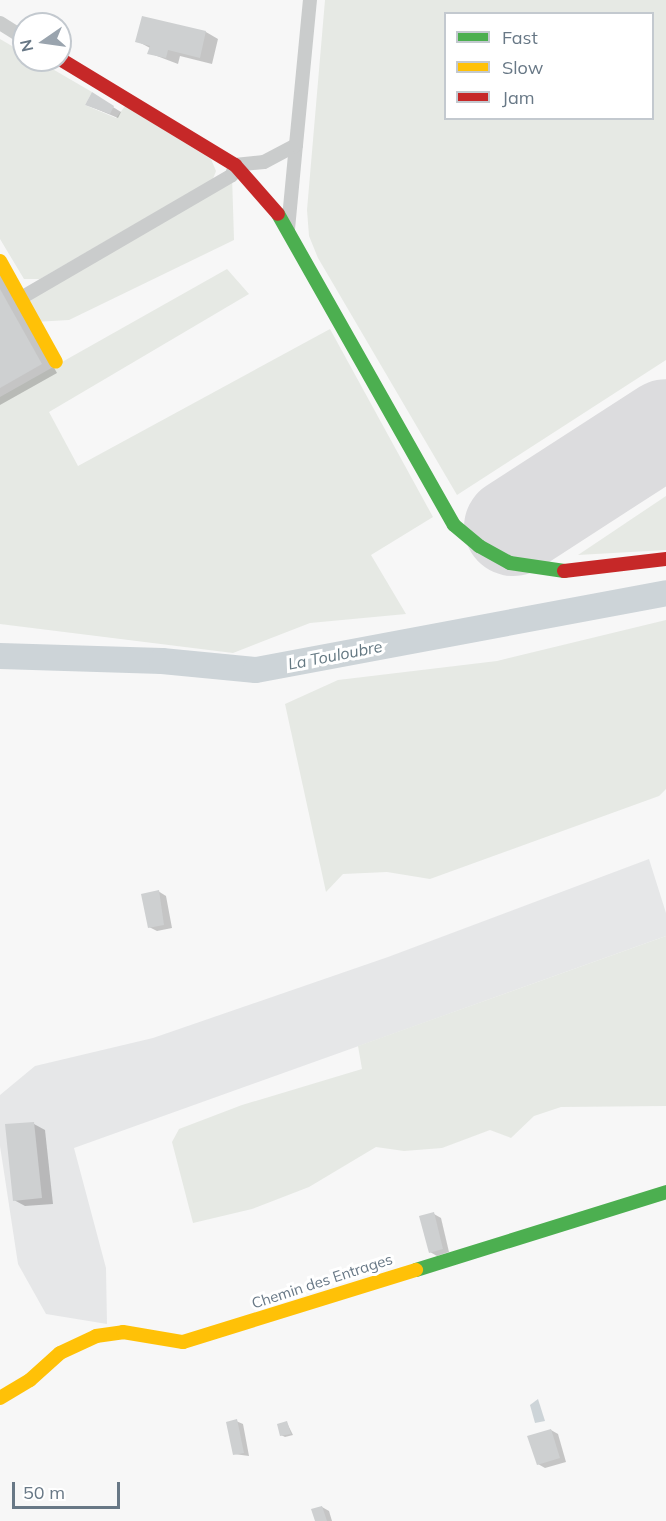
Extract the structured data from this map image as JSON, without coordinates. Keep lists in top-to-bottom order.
{
  "streets": {
    "street": ["Chemin des Entrages"]
  },
  "water": ["La Touloubre"],
  "legend": ["Fast", "Slow", "Jam"],
  "scale_bar": "50 m",
  "north": "left"
}
